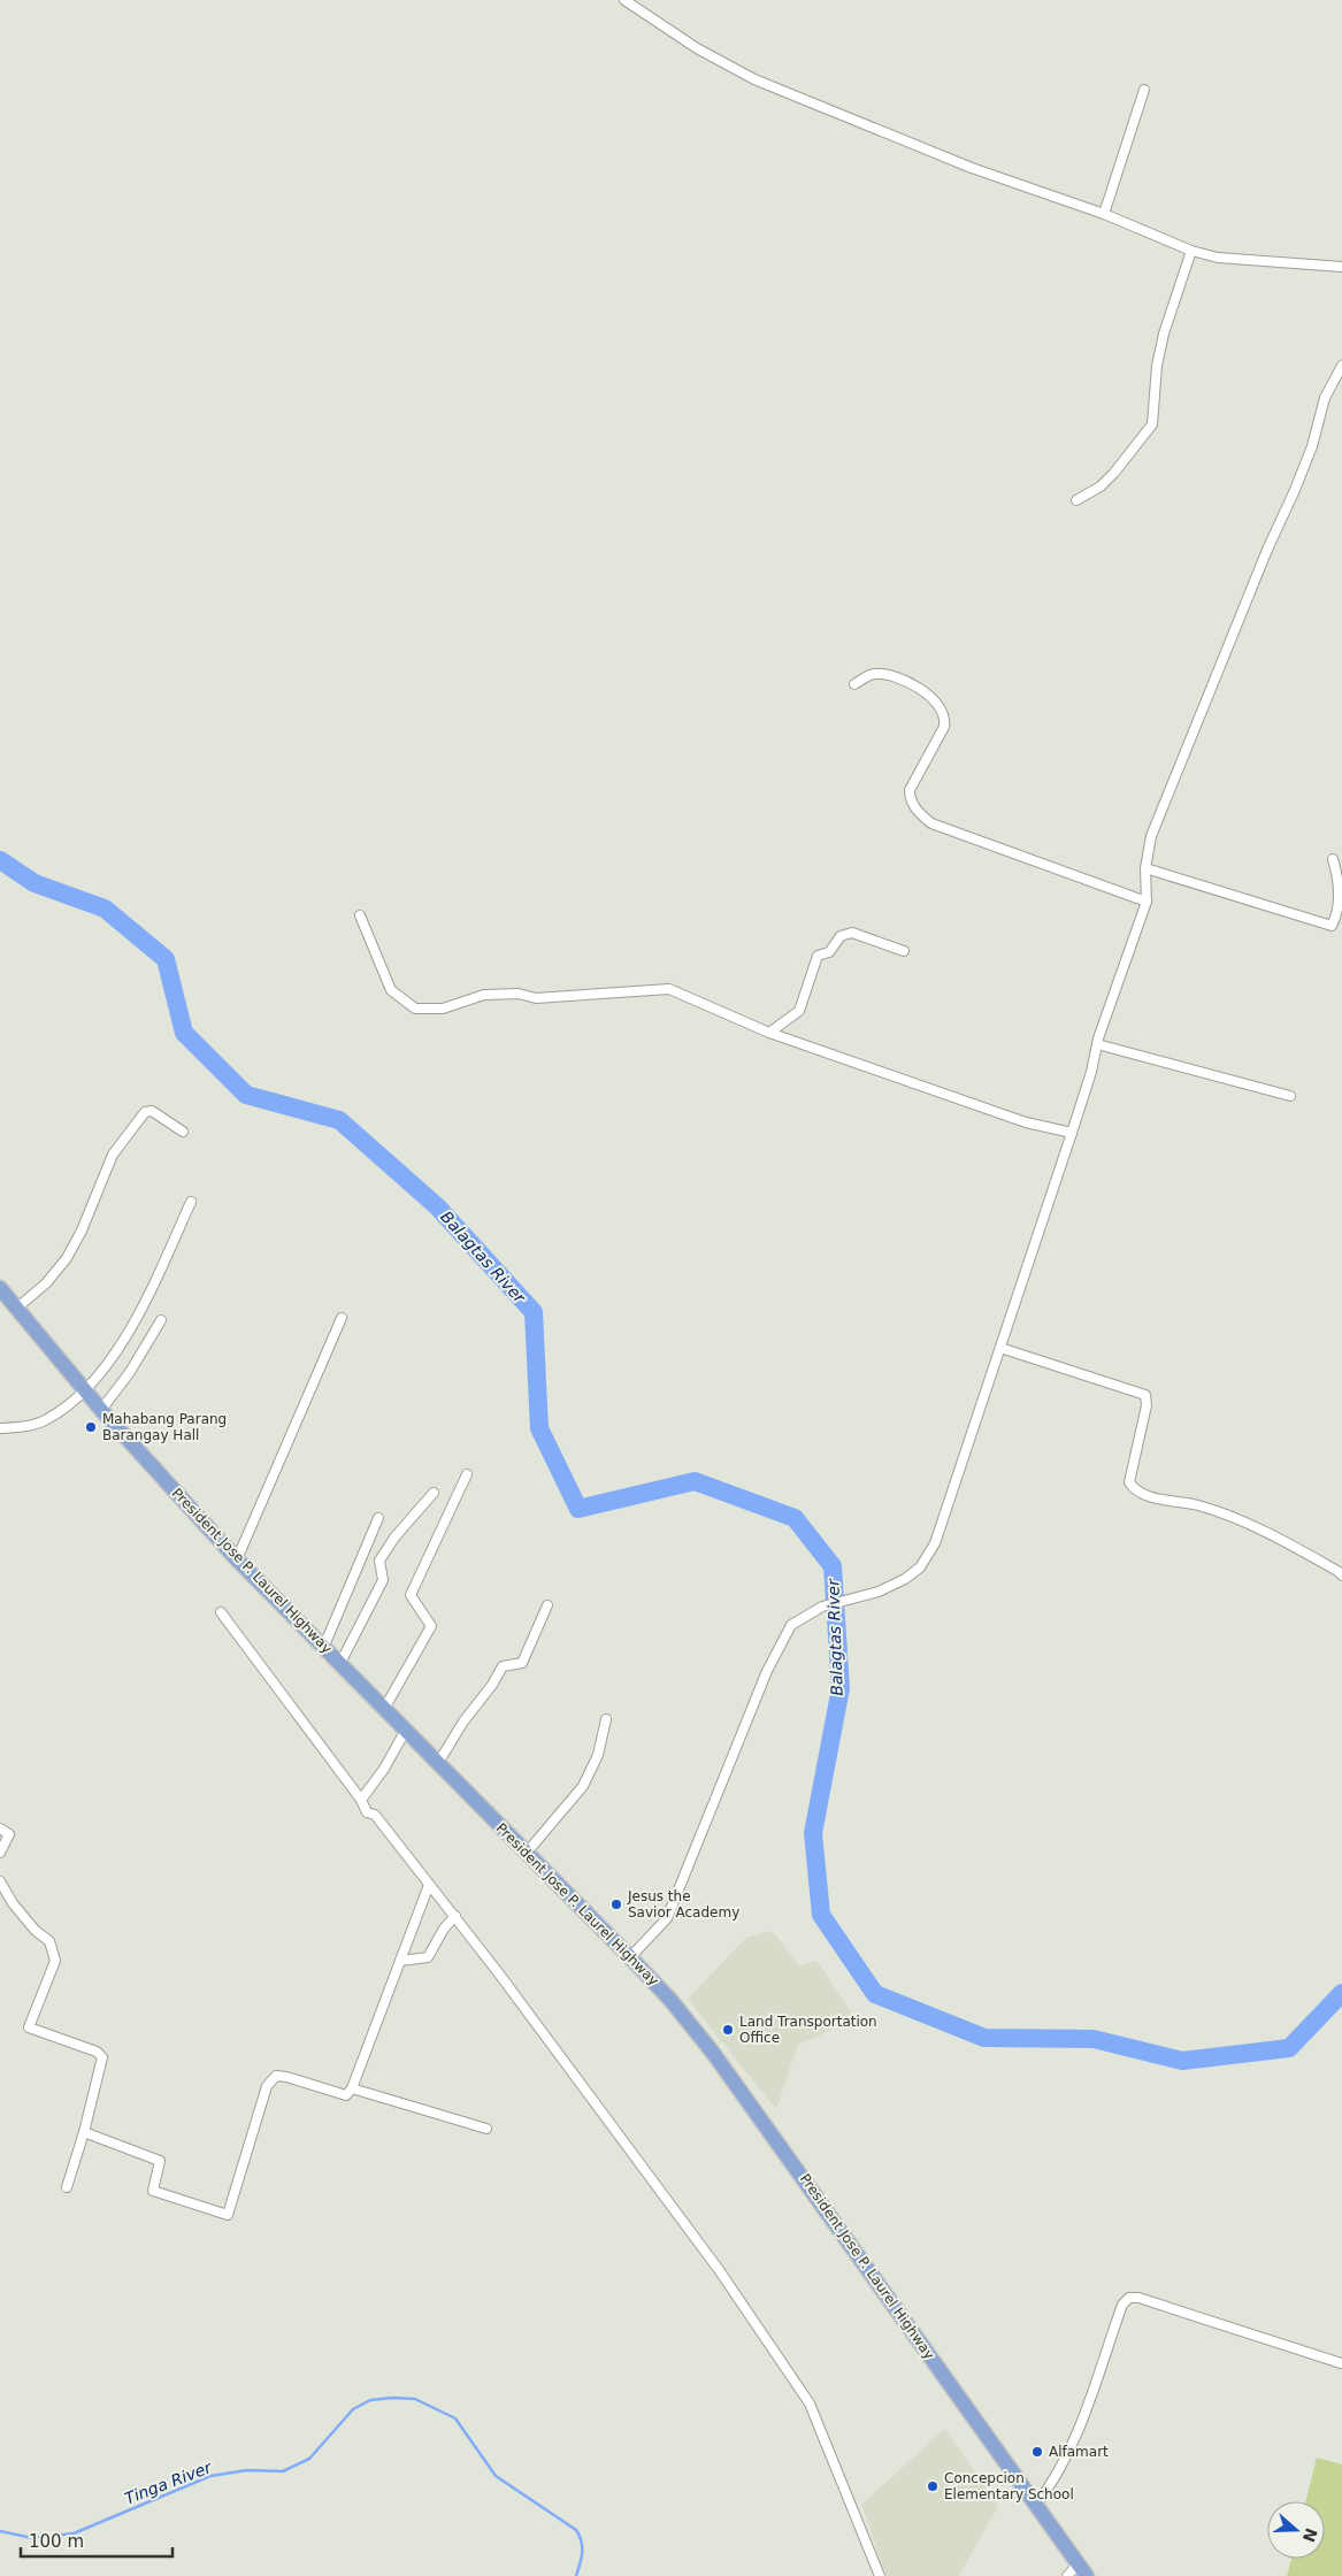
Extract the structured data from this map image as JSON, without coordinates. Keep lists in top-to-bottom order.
{
  "streets": {
    "highway": ["President Jose P. Laurel Highway"]
  },
  "water": ["Balagtas River", "Tinga River"],
  "places": [
    "Mahabang Parang Barangay Hall",
    "Jesus the Savior Academy",
    "Land Transportation Office",
    "Alfamart",
    "Concepcion Elementary School"
  ],
  "scale_bar": "100 m",
  "north": "right"
}
